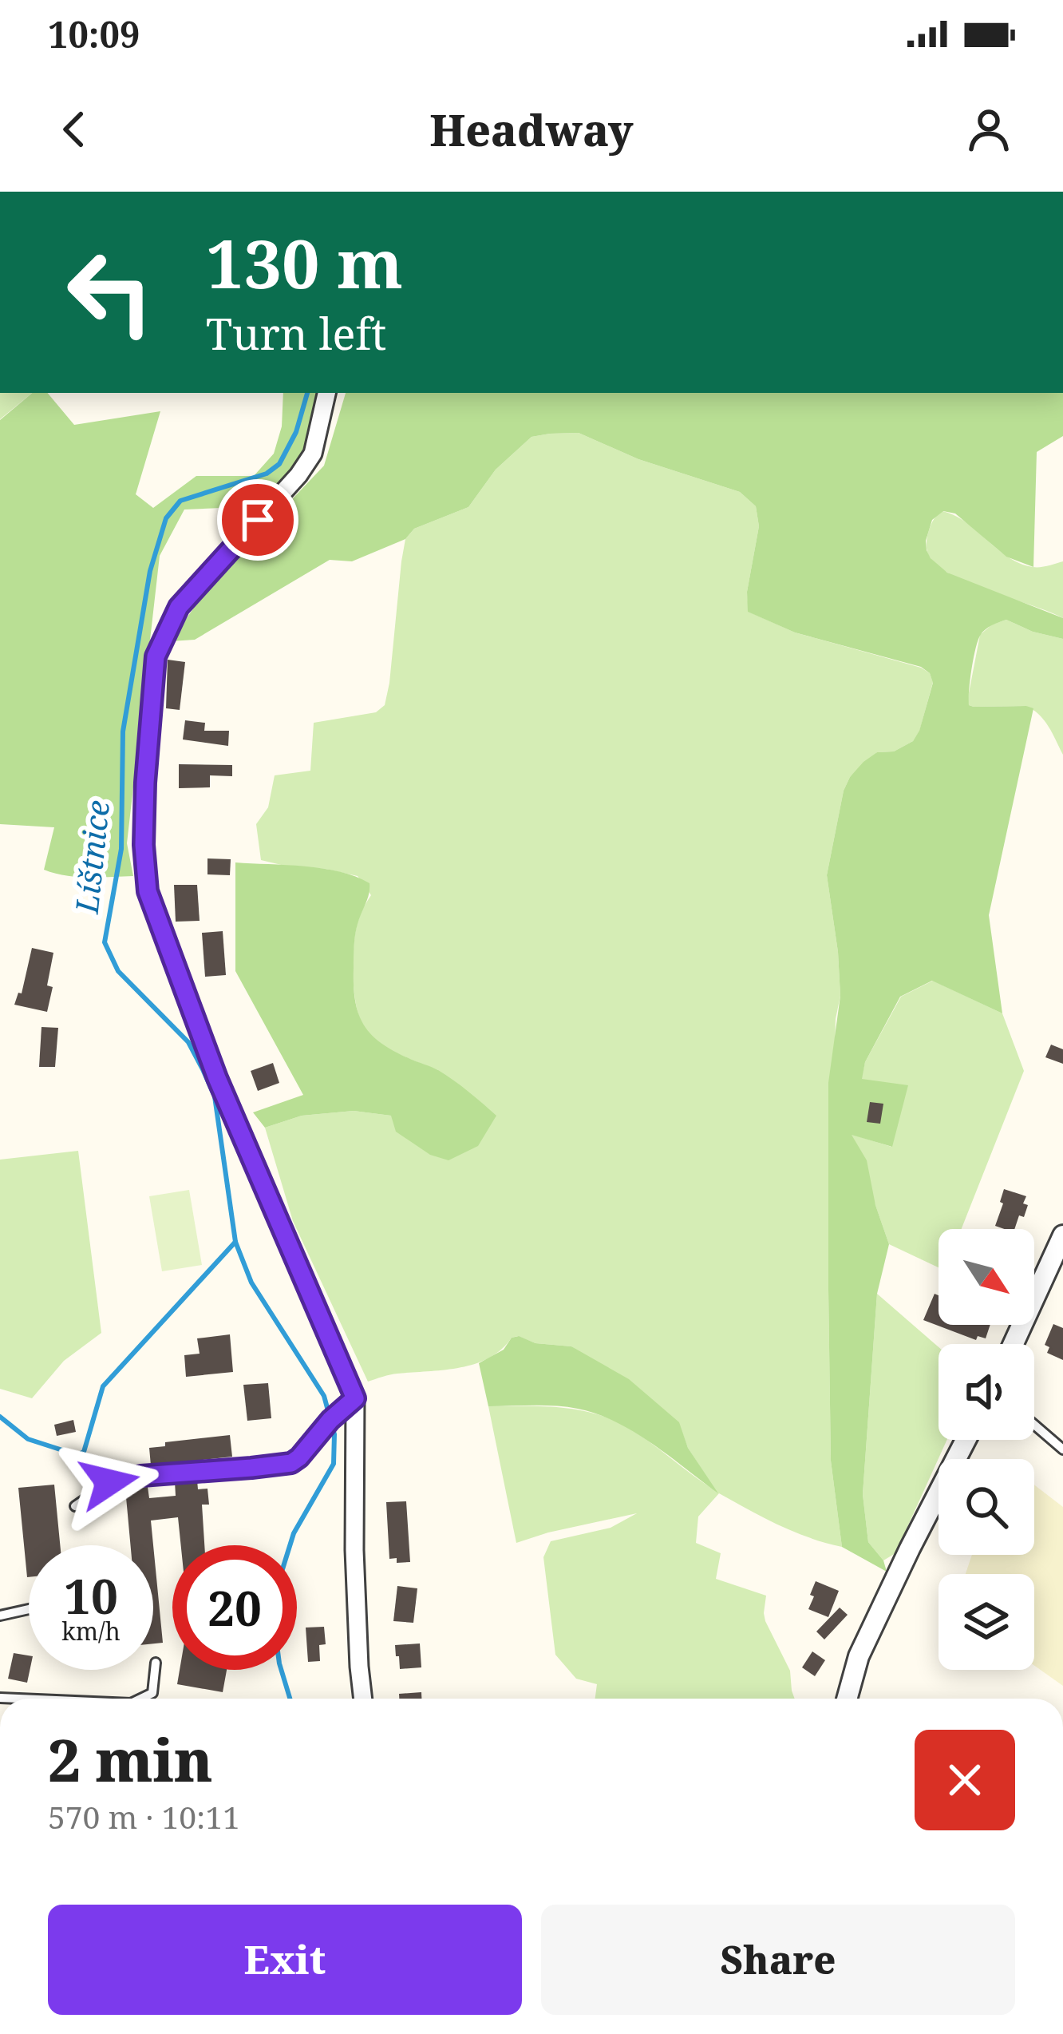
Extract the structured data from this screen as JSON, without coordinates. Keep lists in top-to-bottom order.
{
  "water": ["Líštnice"],
  "north": "bottom right",
  "page": {
    "status": "10:09",
    "header": "Headway",
    "turn": ["130 m", "Turn left"],
    "speed": "10 km/h",
    "limit": "20",
    "heading": ["2 min", "570 m · 10:11"],
    "buttons": ["Exit", "Share"]
  }
}
